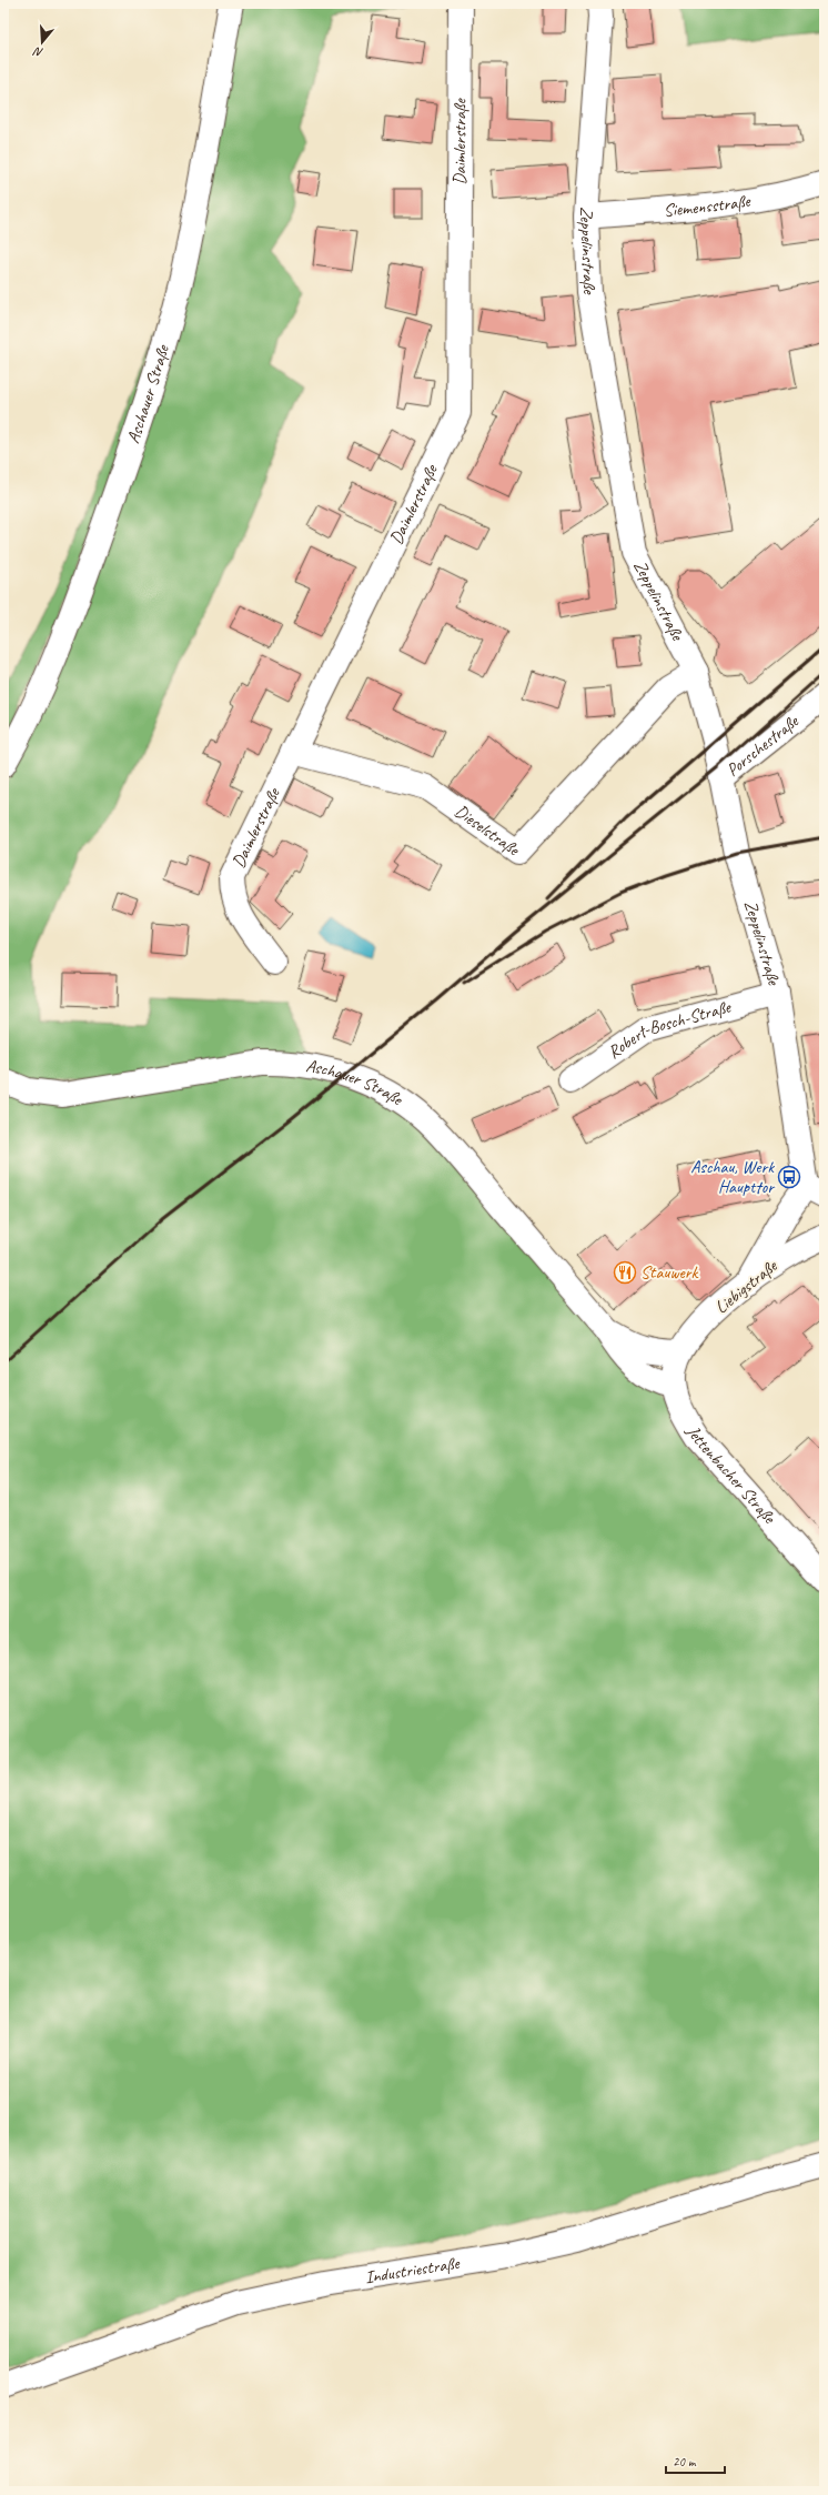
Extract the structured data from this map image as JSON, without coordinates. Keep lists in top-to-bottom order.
{
  "streets": {
    "street": [
      "Daimlerstraße",
      "Siemensstraße",
      "Zeppelinstraße",
      "Aschauer Straße",
      "Porschestraße",
      "Dieselstraße",
      "Robert-Bosch-Straße",
      "Liebigstraße",
      "Jettenbacher Straße",
      "Industriestraße"
    ]
  },
  "crossings": [
    ["Daimlerstraße", "Dieselstraße"],
    ["Siemensstraße", "Zeppelinstraße"],
    ["Zeppelinstraße", "Porschestraße"],
    ["Zeppelinstraße", "Dieselstraße"],
    ["Zeppelinstraße", "Robert-Bosch-Straße"],
    ["Zeppelinstraße", "Liebigstraße"],
    ["Aschauer Straße", "Liebigstraße"],
    ["Aschauer Straße", "Jettenbacher Straße"],
    ["Liebigstraße", "Jettenbacher Straße"]
  ],
  "places": {
    "bus stop": ["Aschau, Werk Haupttor"],
    "restaurant": ["Stauwerk"]
  },
  "scale_bar": "20 m",
  "north": "bottom"
}
